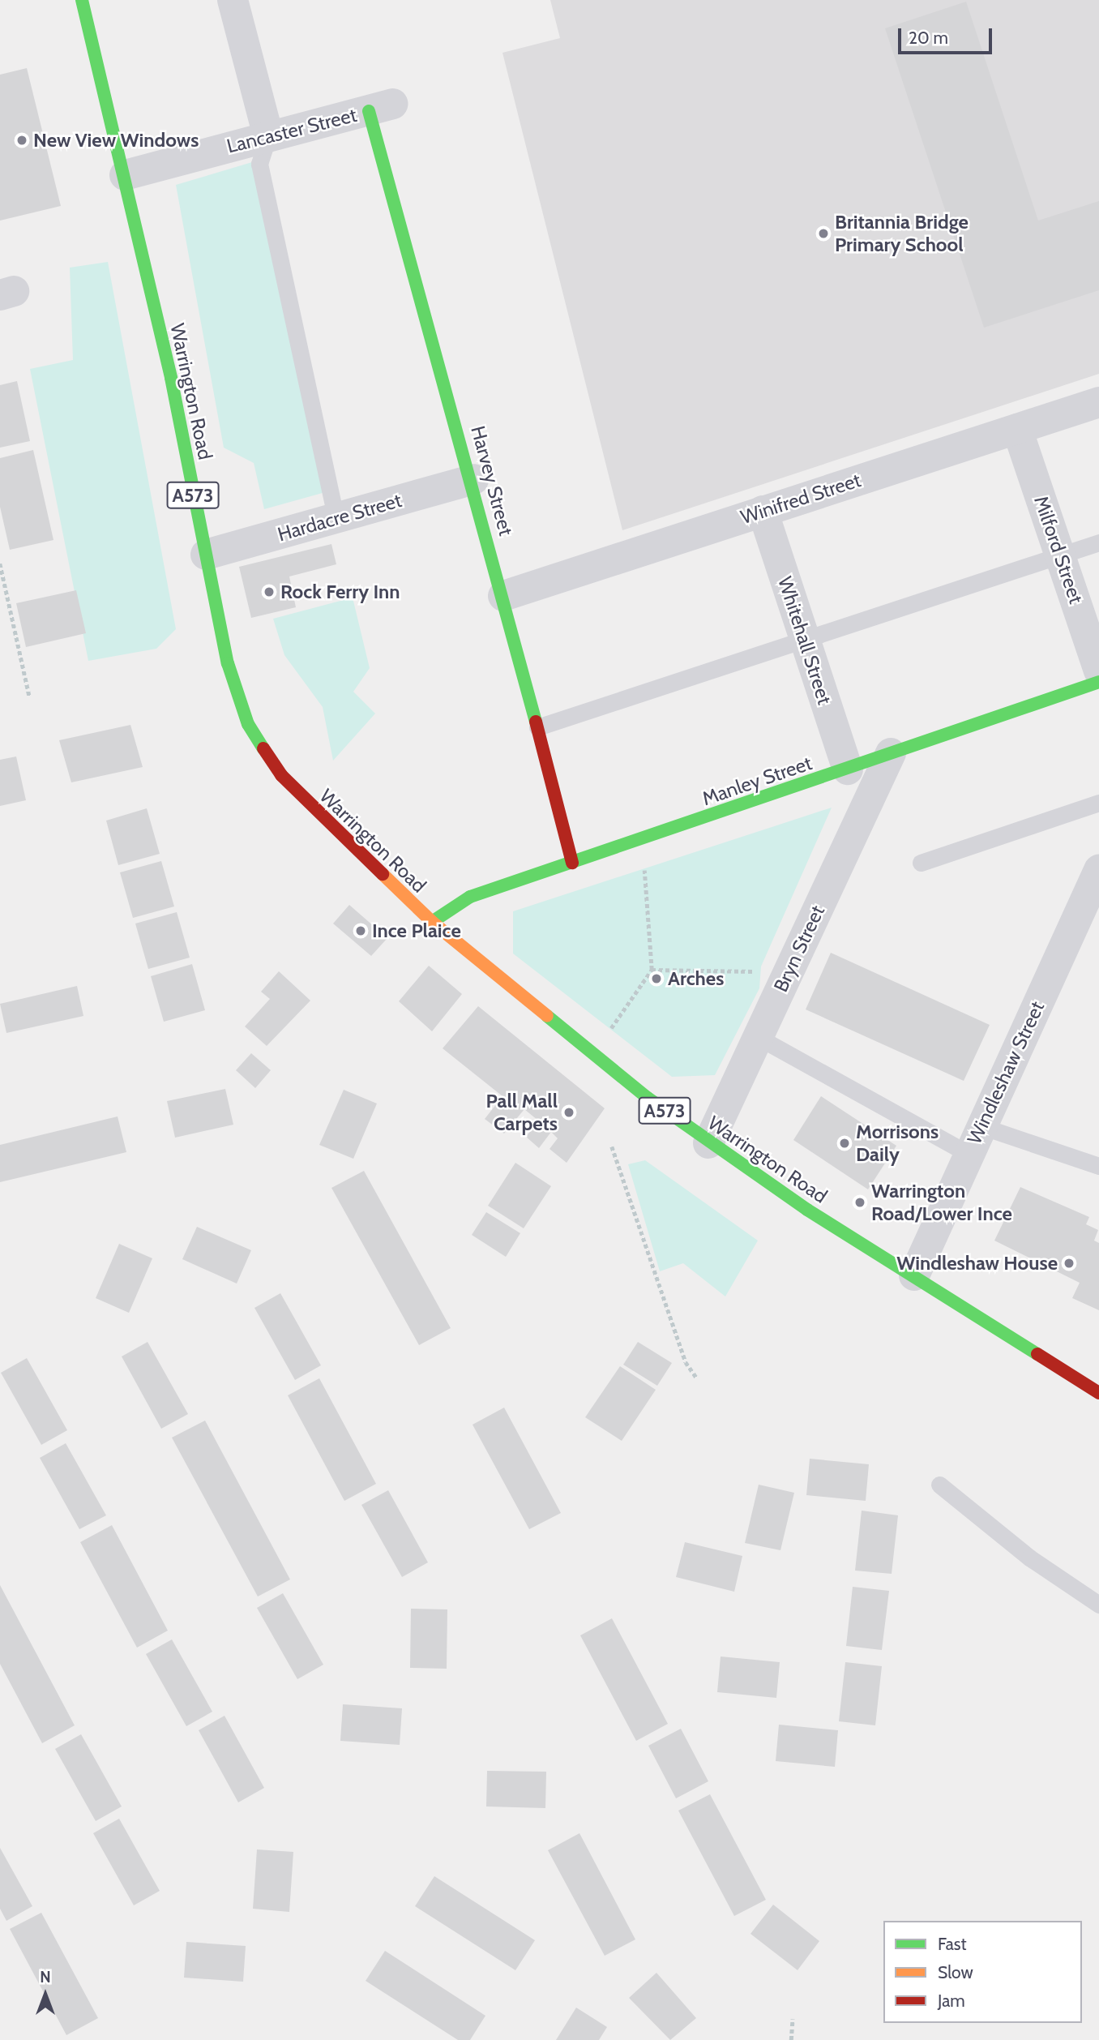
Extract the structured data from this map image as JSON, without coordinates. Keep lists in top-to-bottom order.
{
  "streets": {
    "main road": [
      "Warrington Road",
      "Harvey Street",
      "A573",
      "Manley Street"
    ],
    "street": [
      "Lancaster Street",
      "Winifred Street",
      "Hardacre Street",
      "Milford Street",
      "Whitehall Street",
      "Bryn Street",
      "Windleshaw Street"
    ]
  },
  "crossings": [
    ["Lancaster Street", "Warrington Road"],
    ["Lancaster Street", "Harvey Street"],
    ["Warrington Road", "Hardacre Street"],
    ["Warrington Road", "Manley Street"],
    ["Warrington Road", "Bryn Street"],
    ["Warrington Road", "Windleshaw Street"],
    ["Harvey Street", "Winifred Street"],
    ["Harvey Street", "Hardacre Street"],
    ["Harvey Street", "Manley Street"],
    ["Winifred Street", "Milford Street"],
    ["Winifred Street", "Whitehall Street"],
    ["Whitehall Street", "Manley Street"],
    ["Manley Street", "Bryn Street"]
  ],
  "places": [
    "New View Windows",
    "Britannia Bridge Primary School",
    "Rock Ferry Inn",
    "Ince Plaice",
    "Arches",
    "Pall Mall Carpets",
    "Morrisons Daily",
    "Warrington Road/Lower Ince",
    "Windleshaw House"
  ],
  "legend": ["Fast", "Slow", "Jam"],
  "scale_bar": "20 m",
  "north": "top"
}
